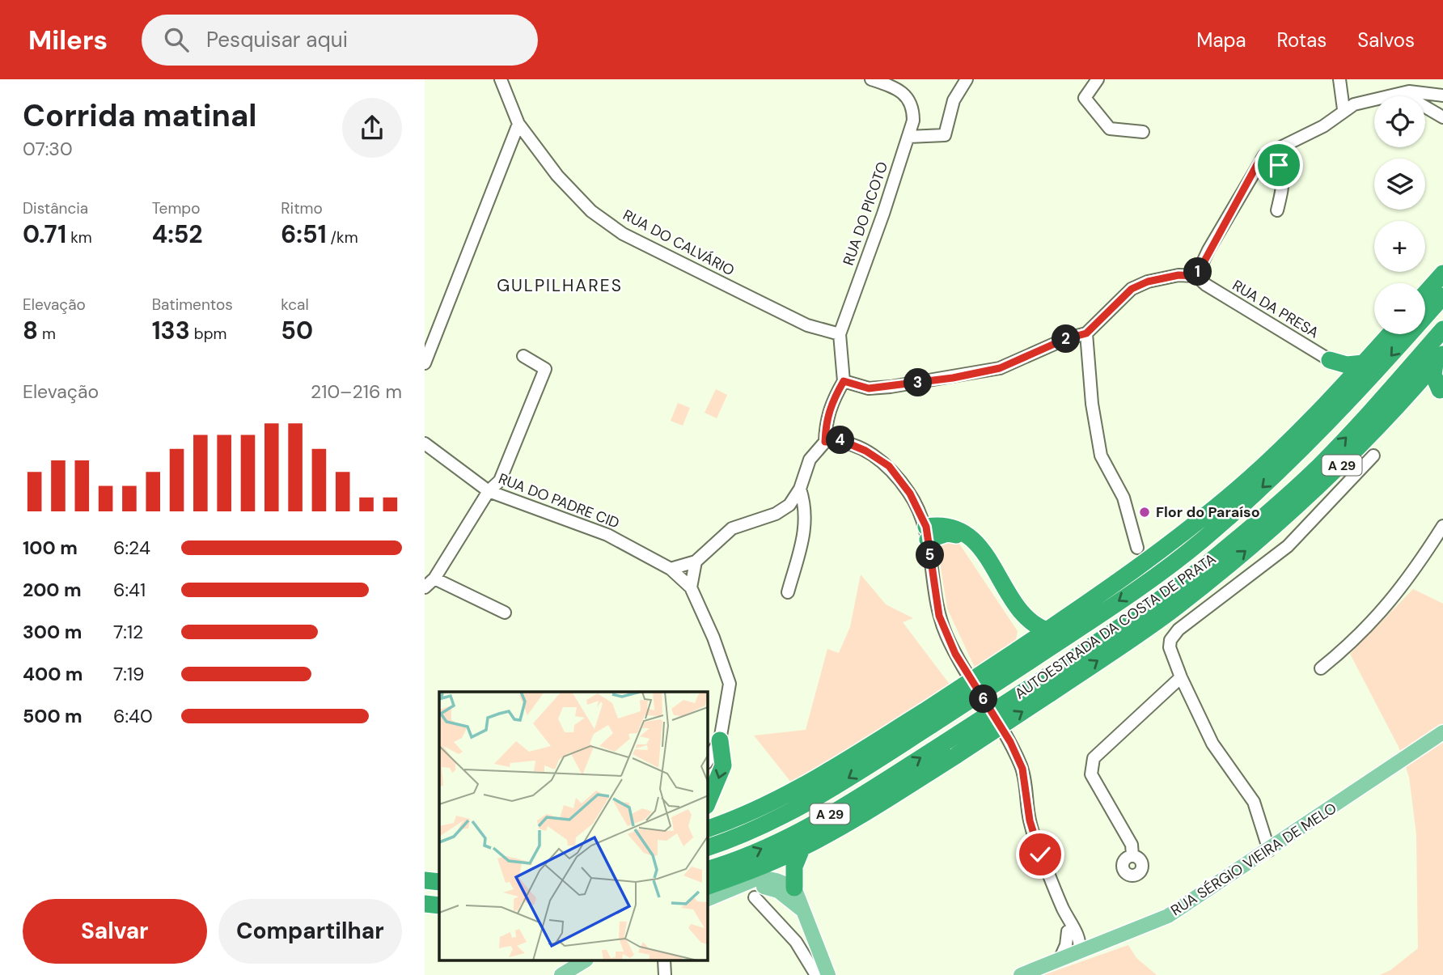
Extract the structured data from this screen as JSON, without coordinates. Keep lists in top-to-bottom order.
{
  "streets": {
    "highway": ["A 29", "AUTOESTRADA DA COSTA DE PRATA"],
    "main road": ["RUA SÉRGIO VIEIRA DE MELO"],
    "street": [
      "RUA DO PICOTO",
      "RUA DO CALVÁRIO",
      "RUA DA PRESA",
      "RUA DO PADRE CID"
    ]
  },
  "crossings": [
    ["RUA DO PICOTO", "RUA DO CALVÁRIO"],
    ["A 29", "AUTOESTRADA DA COSTA DE PRATA"]
  ],
  "districts": ["GULPILHARES"],
  "places": ["Flor do Paraíso"],
  "page": {
    "header": "Milers",
    "search": "Pesquisar aqui",
    "nav": ["Mapa", "Rotas", "Salvos"],
    "heading": ["Corrida matinal", "07:30"],
    "map_buttons": ["+", "−"],
    "stats": [
      ["Distância", "0.71 km"],
      ["Tempo", "4:52"],
      ["Ritmo", "6:51 /km"],
      ["Elevação", "8 m"],
      ["Batimentos", "133 bpm"],
      ["kcal", "50"]
    ],
    "pins": [
      "1",
      "2",
      "3",
      "4",
      "5",
      "6"
    ],
    "chart": ["Elevação", "210–216 m"],
    "list": [
      {
        "name": "100 m",
        "note": "6:24"
      },
      {
        "name": "200 m",
        "note": "6:41"
      },
      {
        "name": "300 m",
        "note": "7:12"
      },
      {
        "name": "400 m",
        "note": "7:19"
      },
      {
        "name": "500 m",
        "note": "6:40"
      }
    ],
    "buttons": ["Salvar", "Compartilhar"]
  }
}
